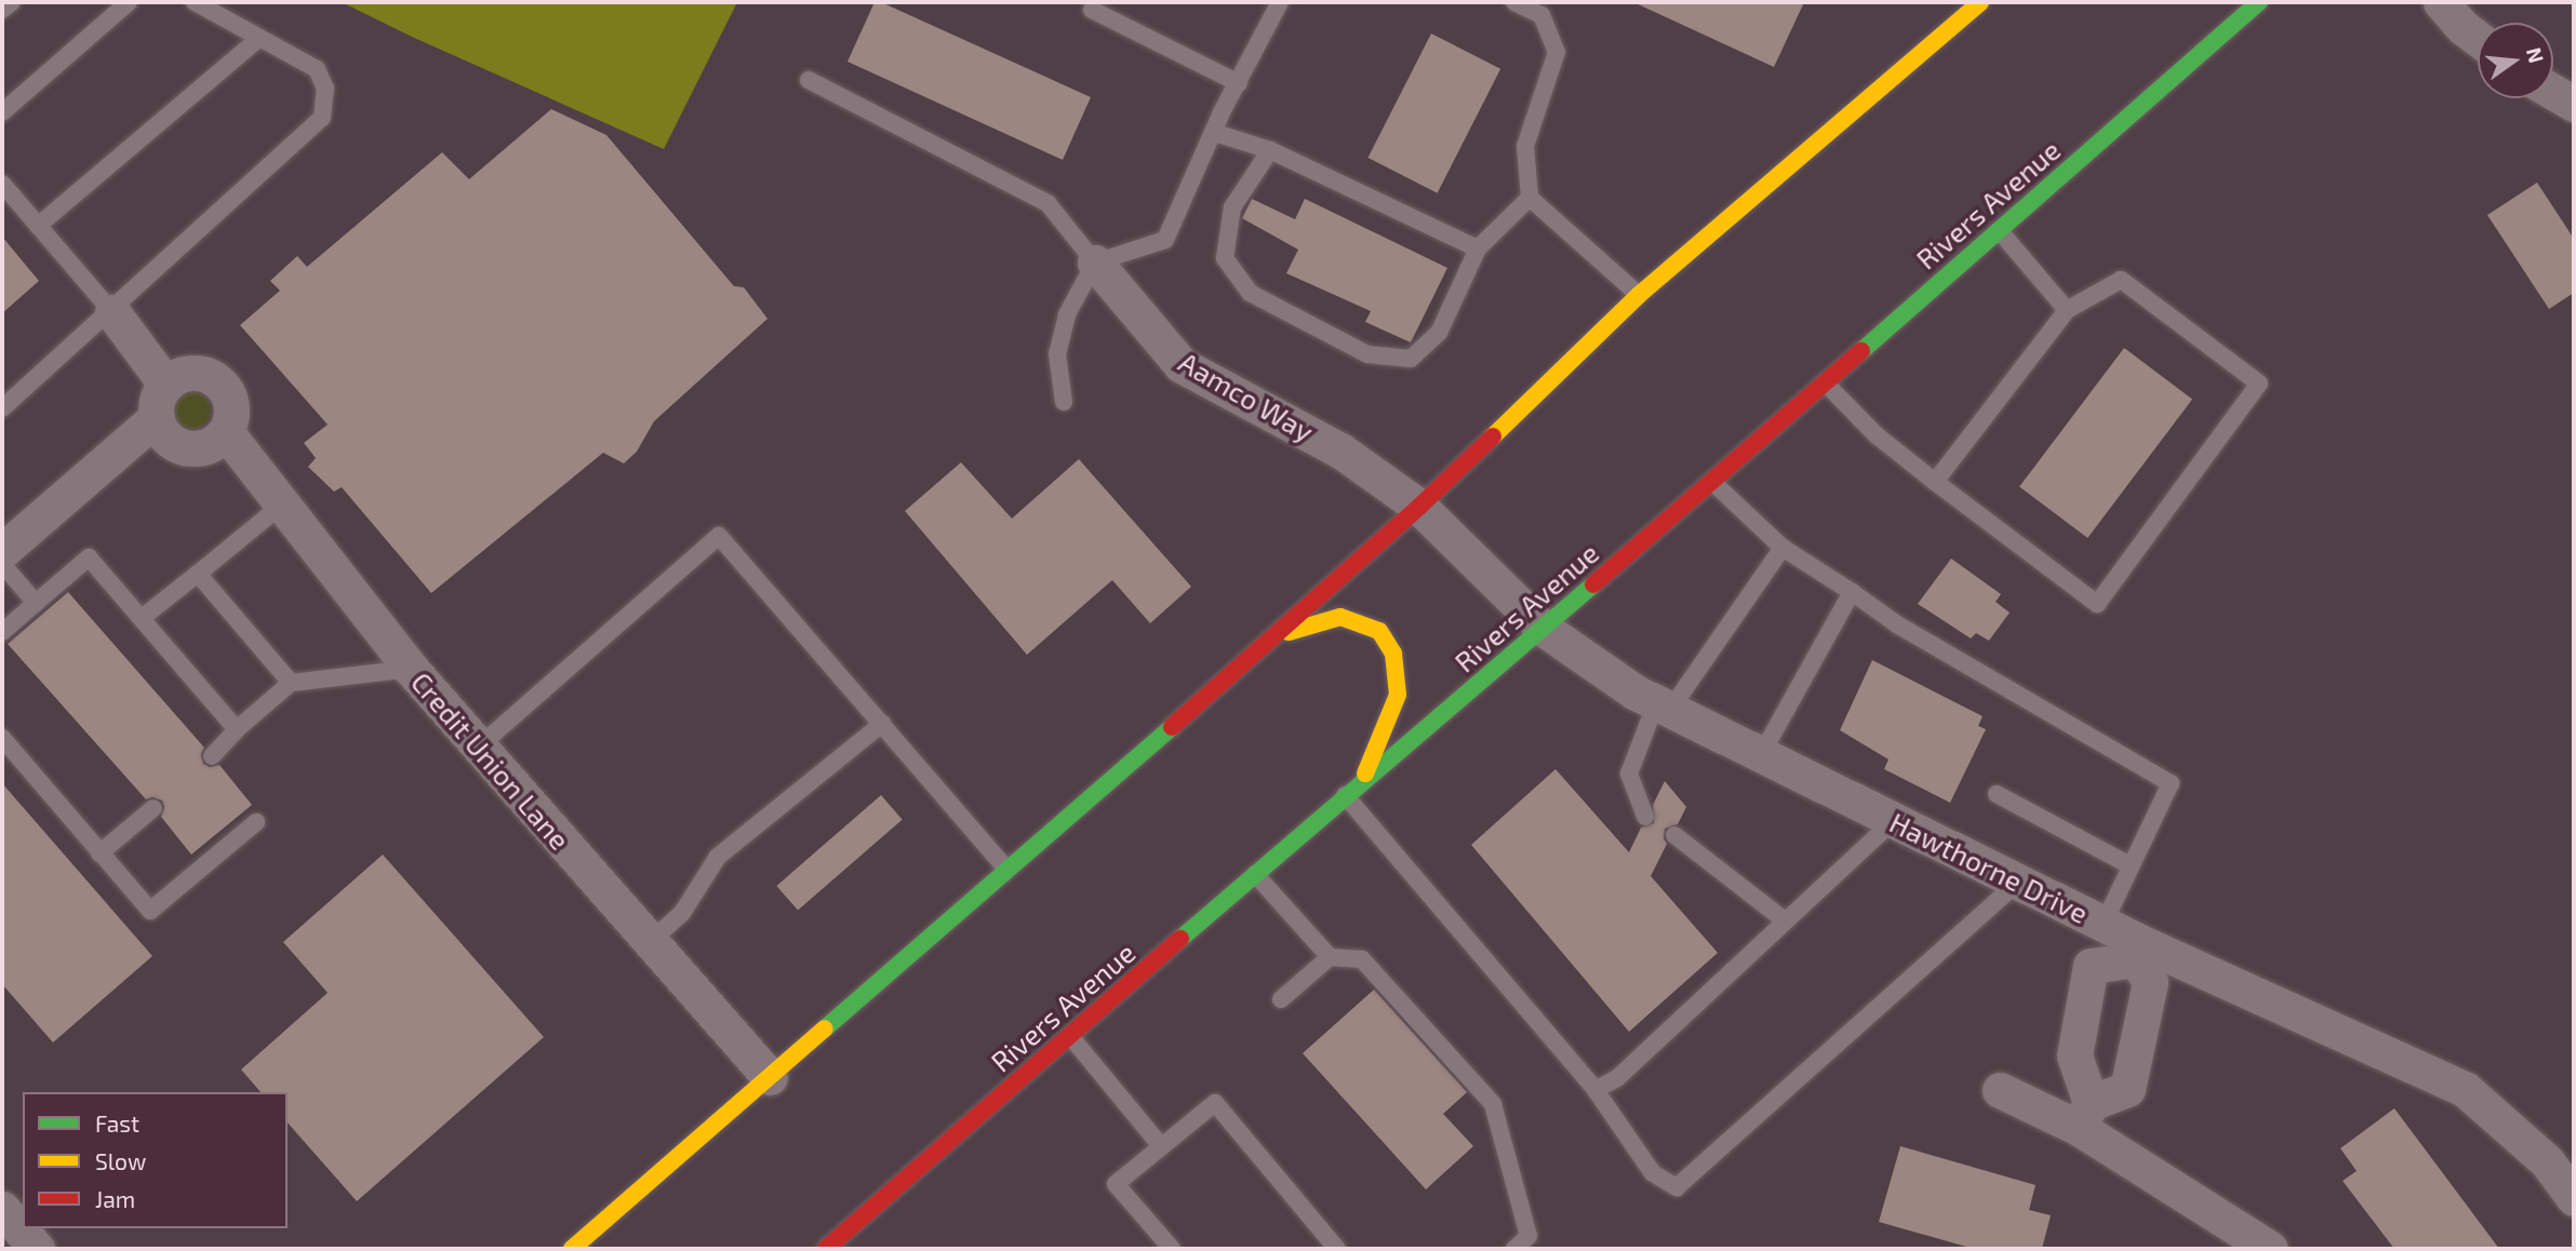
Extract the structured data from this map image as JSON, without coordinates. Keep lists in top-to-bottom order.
{
  "streets": {
    "main road": ["Rivers Avenue"],
    "street": ["Aamco Way", "Credit Union Lane", "Hawthorne Drive"]
  },
  "crossings": [
    ["Rivers Avenue", "Hawthorne Drive"],
    ["Aamco Way", "Hawthorne Drive"]
  ],
  "legend": ["Fast", "Slow", "Jam"],
  "north": "right"
}
